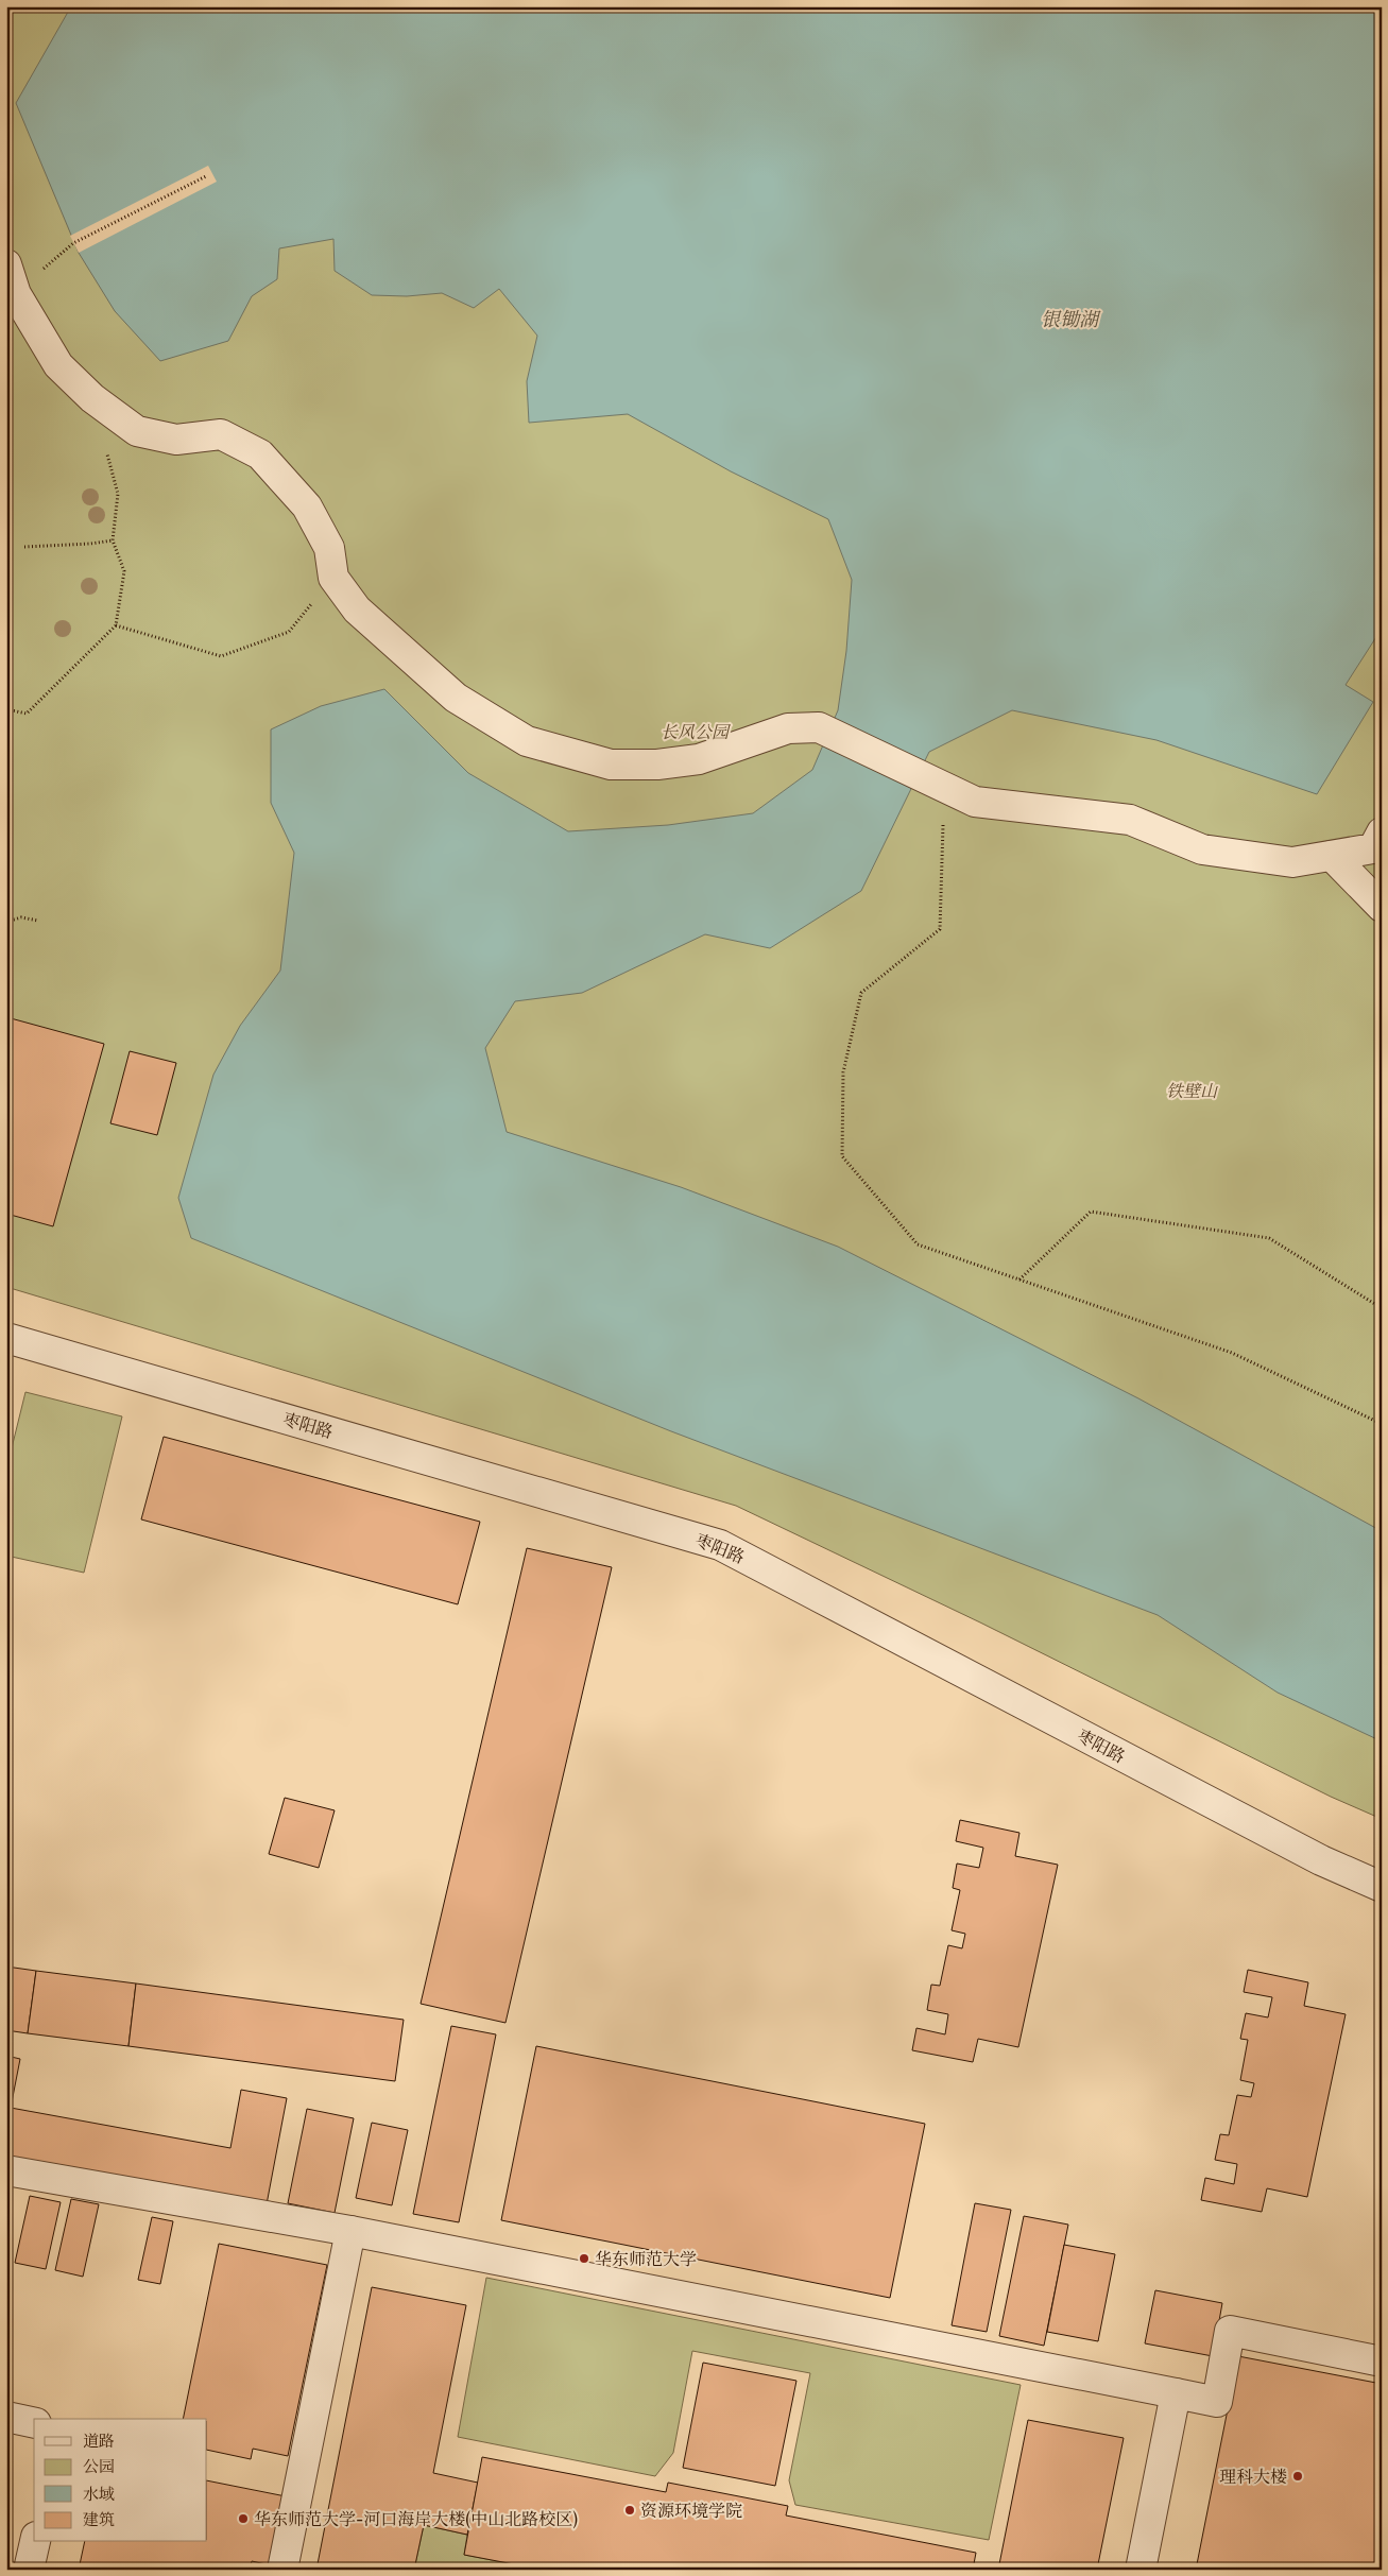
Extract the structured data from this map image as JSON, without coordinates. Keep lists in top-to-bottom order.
{
  "streets": {
    "street": ["枣阳路"]
  },
  "water": ["银锄湖"],
  "parks": ["长风公园", "铁壁山"],
  "places": [
    "华东师范大学",
    "理科大楼",
    "资源环境学院",
    "华东师范大学-河口海岸大楼(中山北路校区)"
  ],
  "legend": [
    "道路",
    "公园",
    "水域",
    "建筑"
  ]
}
